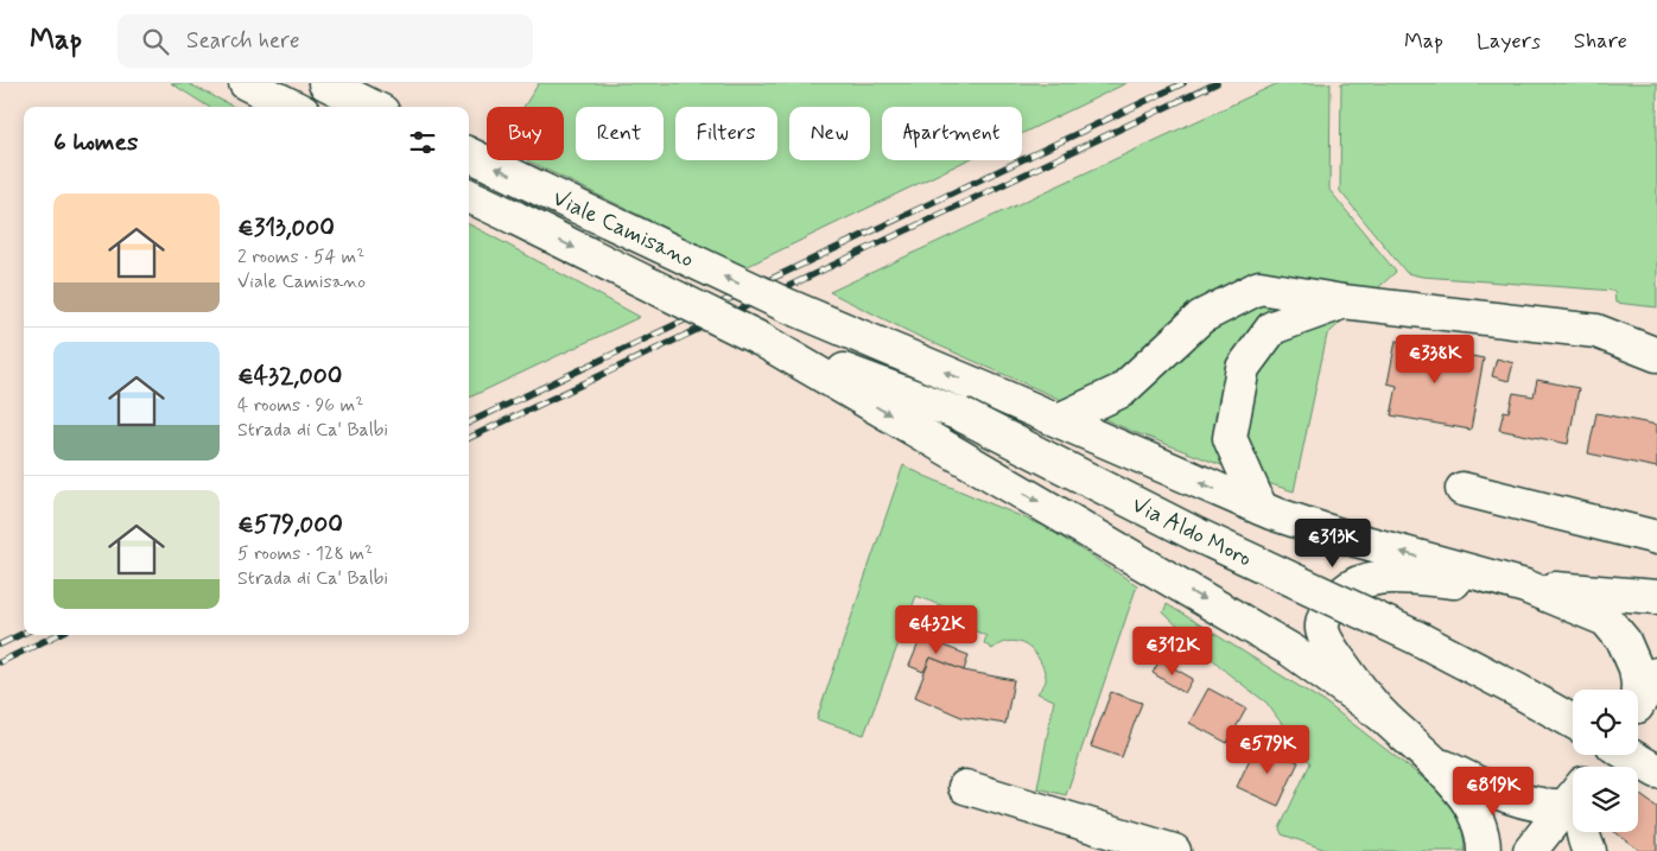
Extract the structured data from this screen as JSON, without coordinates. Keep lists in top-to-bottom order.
{
  "streets": {
    "main road": ["Viale Camisano", "Via Aldo Moro"]
  },
  "crossings": [
    ["Viale Camisano", "Via Aldo Moro"]
  ],
  "page": {
    "header": "Map",
    "search": "Search here",
    "nav": ["Map", "Layers", "Share"],
    "chip": [
      "Buy",
      "Rent",
      "Filters",
      "New",
      "Apartment"
    ],
    "heading": "6 homes",
    "list": [
      {
        "name": "€313,000",
        "note": "2 rooms · 54 m² · Viale Camisano"
      },
      {
        "name": "€432,000",
        "note": "4 rooms · 96 m² · Strada di Ca' Balbi"
      },
      {
        "name": "€579,000",
        "note": "5 rooms · 128 m² · Strada di Ca' Balbi"
      }
    ],
    "price": [
      "€338K",
      "€313K",
      "€432K",
      "€312K",
      "€579K",
      "€819K"
    ]
  }
}
